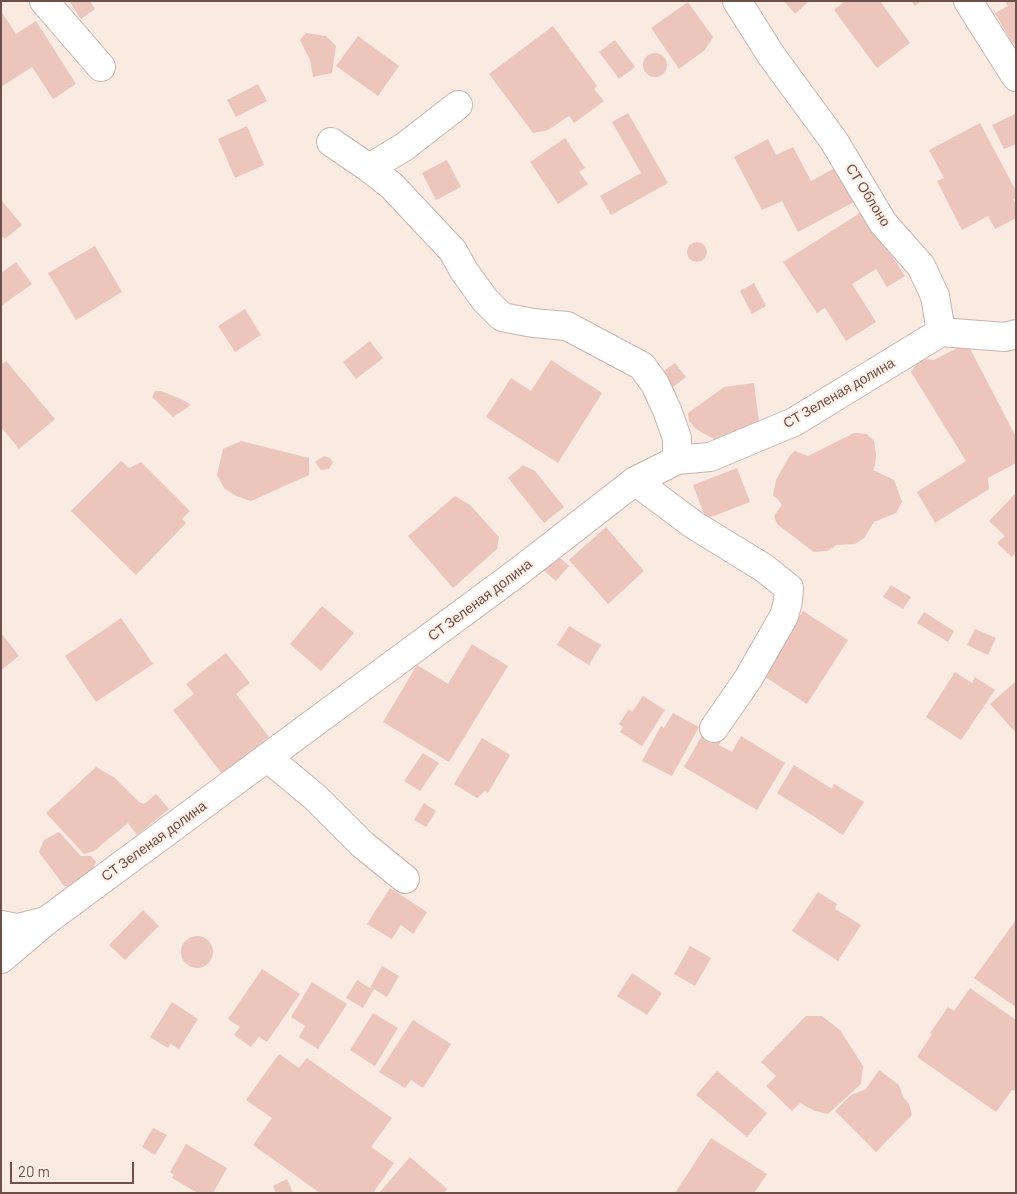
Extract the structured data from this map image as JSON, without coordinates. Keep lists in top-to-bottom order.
{
  "streets": {
    "street": ["СТ Облоно", "СТ Зеленая долина"]
  },
  "crossings": [
    ["СТ Облоно", "СТ Зеленая долина"]
  ],
  "scale_bar": "20 m"
}
